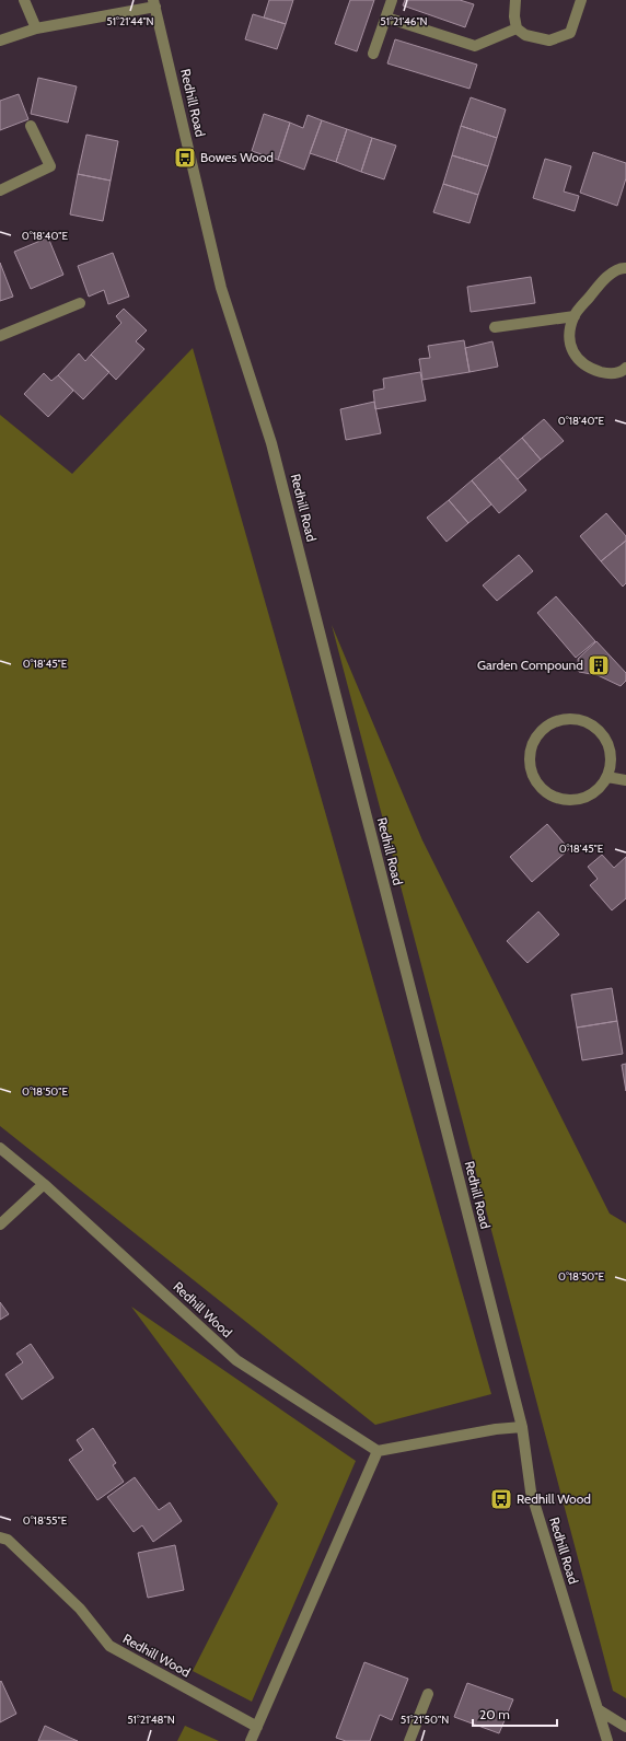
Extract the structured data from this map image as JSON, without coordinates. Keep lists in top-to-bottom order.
{
  "streets": {
    "street": ["Redhill Road", "Redhill Wood"]
  },
  "places": {
    "bus stop": ["Bowes Wood", "Redhill Wood"],
    "building": ["Garden Compound"]
  },
  "scale_bar": "20 m",
  "coordinates": [
    "51°21'44\"N",
    "51°21'46\"N",
    "0°18'40\"E",
    "0°18'45\"E",
    "0°18'50\"E",
    "0°18'55\"E",
    "51°21'48\"N",
    "51°21'50\"N"
  ]
}
